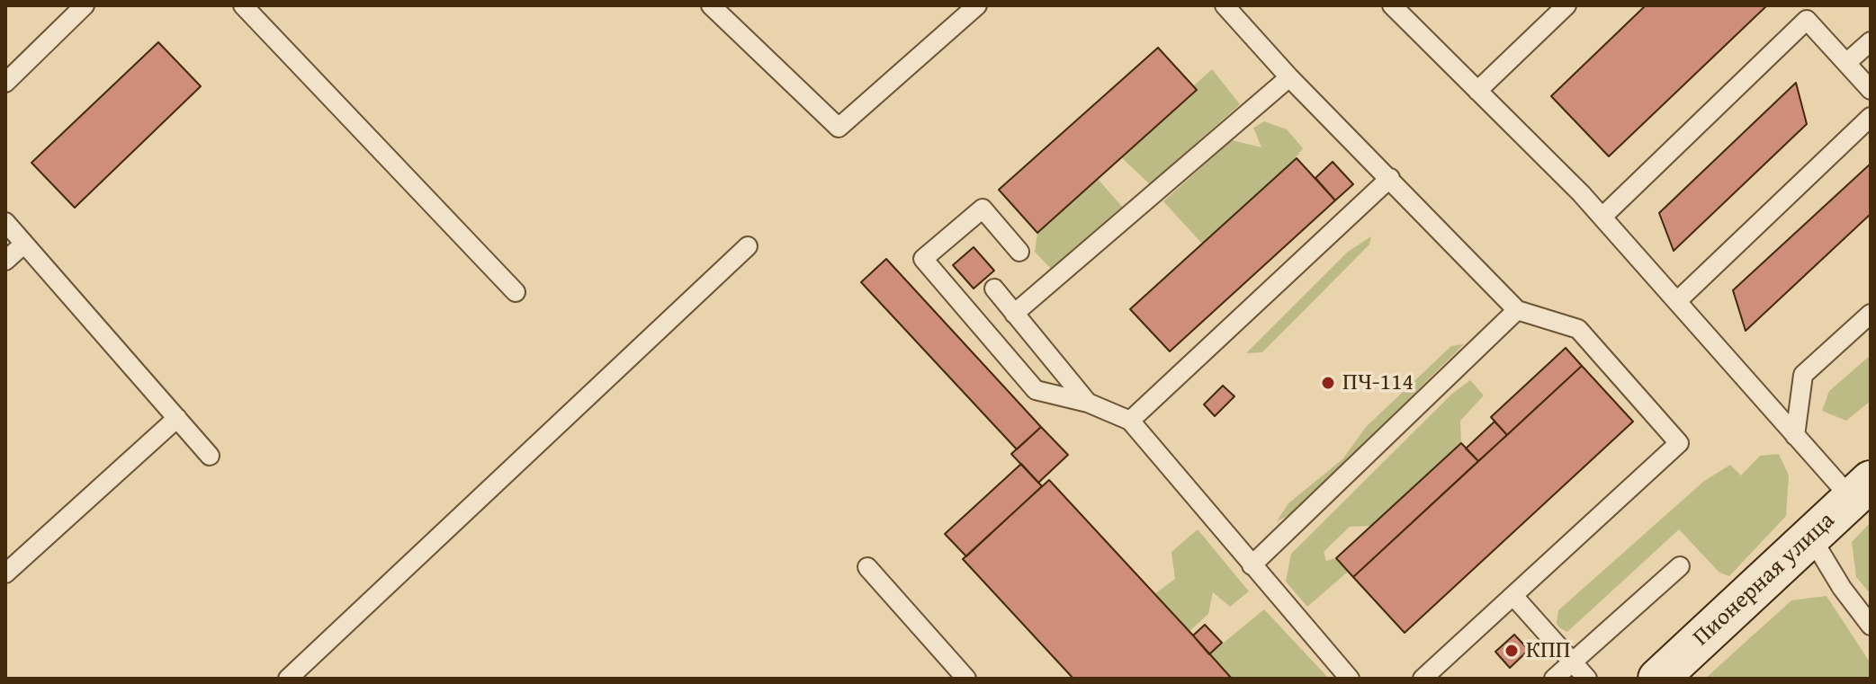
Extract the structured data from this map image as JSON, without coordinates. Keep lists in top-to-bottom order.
{
  "streets": {
    "main road": ["Пионерная улица"]
  },
  "places": ["ПЧ-114", "КПП"]
}
